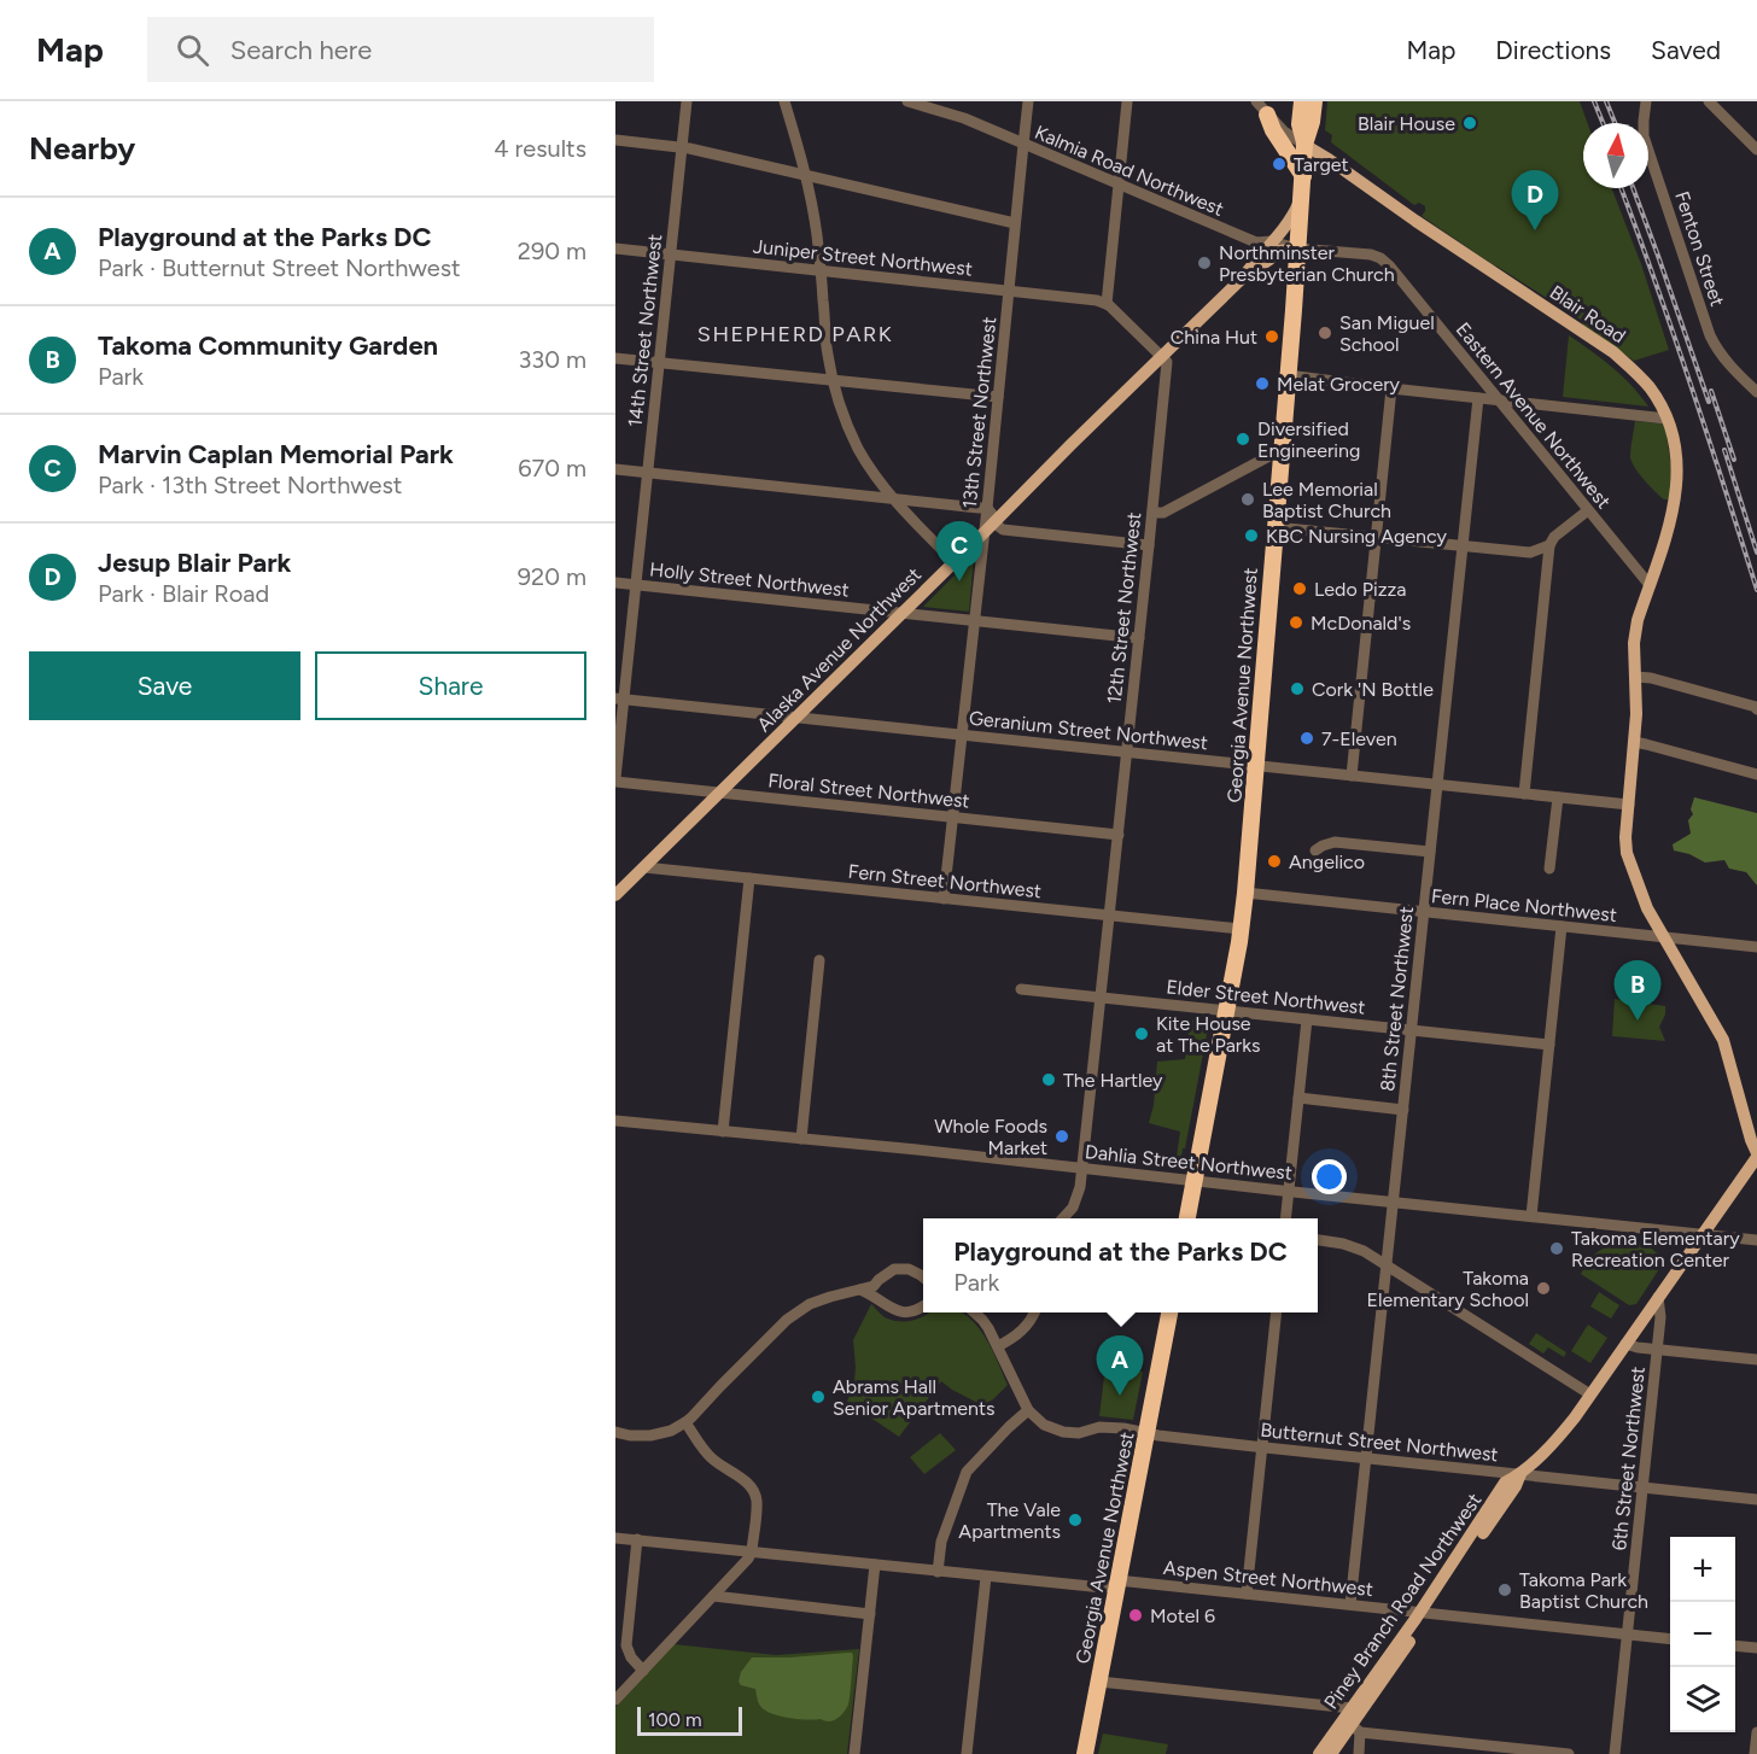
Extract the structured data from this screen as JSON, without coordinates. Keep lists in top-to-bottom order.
{
  "streets": {
    "highway": ["Georgia Avenue Northwest"],
    "main road": ["Blair Road", "Alaska Avenue Northwest", "Piney Branch Road Northwest"],
    "street": [
      "Kalmia Road Northwest",
      "Fenton Street",
      "Juniper Street Northwest",
      "14th Street Northwest",
      "13th Street Northwest",
      "Eastern Avenue Northwest",
      "Holly Street Northwest",
      "12th Street Northwest",
      "Geranium Street Northwest",
      "Floral Street Northwest",
      "Fern Street Northwest",
      "Fern Place Northwest",
      "Elder Street Northwest",
      "8th Street Northwest",
      "Dahlia Street Northwest",
      "Butternut Street Northwest",
      "6th Street Northwest",
      "Aspen Street Northwest"
    ]
  },
  "crossings": [
    ["Kalmia Road Northwest", "13th Street Northwest"],
    ["Kalmia Road Northwest", "Alaska Avenue Northwest"],
    ["Juniper Street Northwest", "14th Street Northwest"],
    ["Juniper Street Northwest", "13th Street Northwest"],
    ["Blair Road", "Eastern Avenue Northwest"],
    ["Blair Road", "Georgia Avenue Northwest"],
    ["Blair Road", "Geranium Street Northwest"],
    ["Blair Road", "Fern Place Northwest"],
    ["Blair Road", "Piney Branch Road Northwest"],
    ["14th Street Northwest", "Holly Street Northwest"],
    ["14th Street Northwest", "Geranium Street Northwest"],
    ["14th Street Northwest", "Floral Street Northwest"],
    ["13th Street Northwest", "Holly Street Northwest"],
    ["13th Street Northwest", "Alaska Avenue Northwest"],
    ["13th Street Northwest", "Geranium Street Northwest"],
    ["13th Street Northwest", "Floral Street Northwest"],
    ["13th Street Northwest", "Fern Street Northwest"],
    ["Eastern Avenue Northwest", "Georgia Avenue Northwest"],
    ["Holly Street Northwest", "12th Street Northwest"],
    ["Holly Street Northwest", "Alaska Avenue Northwest"],
    ["12th Street Northwest", "Alaska Avenue Northwest"],
    ["12th Street Northwest", "Geranium Street Northwest"],
    ["12th Street Northwest", "Floral Street Northwest"],
    ["12th Street Northwest", "Fern Street Northwest"],
    ["12th Street Northwest", "Elder Street Northwest"],
    ["12th Street Northwest", "Dahlia Street Northwest"],
    ["Alaska Avenue Northwest", "Georgia Avenue Northwest"],
    ["Alaska Avenue Northwest", "Geranium Street Northwest"],
    ["Alaska Avenue Northwest", "Floral Street Northwest"],
    ["Alaska Avenue Northwest", "Fern Street Northwest"],
    ["Georgia Avenue Northwest", "Geranium Street Northwest"],
    ["Georgia Avenue Northwest", "Fern Street Northwest"],
    ["Georgia Avenue Northwest", "Fern Place Northwest"],
    ["Georgia Avenue Northwest", "Elder Street Northwest"],
    ["Georgia Avenue Northwest", "Dahlia Street Northwest"],
    ["Georgia Avenue Northwest", "Butternut Street Northwest"],
    ["Georgia Avenue Northwest", "Aspen Street Northwest"],
    ["Geranium Street Northwest", "8th Street Northwest"],
    ["Fern Place Northwest", "8th Street Northwest"],
    ["Elder Street Northwest", "8th Street Northwest"],
    ["8th Street Northwest", "Dahlia Street Northwest"],
    ["8th Street Northwest", "Butternut Street Northwest"],
    ["8th Street Northwest", "Aspen Street Northwest"],
    ["Dahlia Street Northwest", "Piney Branch Road Northwest"],
    ["Butternut Street Northwest", "6th Street Northwest"],
    ["Butternut Street Northwest", "Piney Branch Road Northwest"],
    ["6th Street Northwest", "Aspen Street Northwest"],
    ["6th Street Northwest", "Piney Branch Road Northwest"],
    ["Aspen Street Northwest", "Piney Branch Road Northwest"]
  ],
  "districts": ["SHEPHERD PARK"],
  "places": [
    "Blair House",
    "Target",
    "Northminster Presbyterian Church",
    "San Miguel School",
    "China Hut",
    "Melat Grocery",
    "Diversified Engineering",
    "Lee Memorial Baptist Church",
    "KBC Nursing Agency",
    "Ledo Pizza",
    "McDonald's",
    "Cork 'N Bottle",
    "7-Eleven",
    "Angelico",
    "Kite House at The Parks",
    "The Hartley",
    "Whole Foods Market",
    "Takoma Elementary Recreation Center",
    "Takoma Elementary School",
    "Abrams Hall Senior Apartments",
    "The Vale Apartments",
    "Takoma Park Baptist Church",
    "Motel 6"
  ],
  "scale_bar": "100 m",
  "north": "top",
  "page": {
    "header": "Map",
    "search": "Search here",
    "nav": ["Map", "Directions", "Saved"],
    "heading": ["Nearby", "4 results"],
    "pins": [
      "D",
      "C",
      "B",
      "A"
    ],
    "list": [
      {
        "mark": "A",
        "name": "Playground at the Parks DC",
        "note": "Park · Butternut Street Northwest",
        "value": "290 m"
      },
      {
        "mark": "B",
        "name": "Takoma Community Garden",
        "note": "Park",
        "value": "330 m"
      },
      {
        "mark": "C",
        "name": "Marvin Caplan Memorial Park",
        "note": "Park · 13th Street Northwest",
        "value": "670 m"
      },
      {
        "mark": "D",
        "name": "Jesup Blair Park",
        "note": "Park · Blair Road",
        "value": "920 m"
      }
    ],
    "buttons": ["Save", "Share"],
    "popup": ["Playground at the Parks DC", "Park"],
    "map_buttons": ["+", "−"],
    "scale": "100 m"
  }
}
